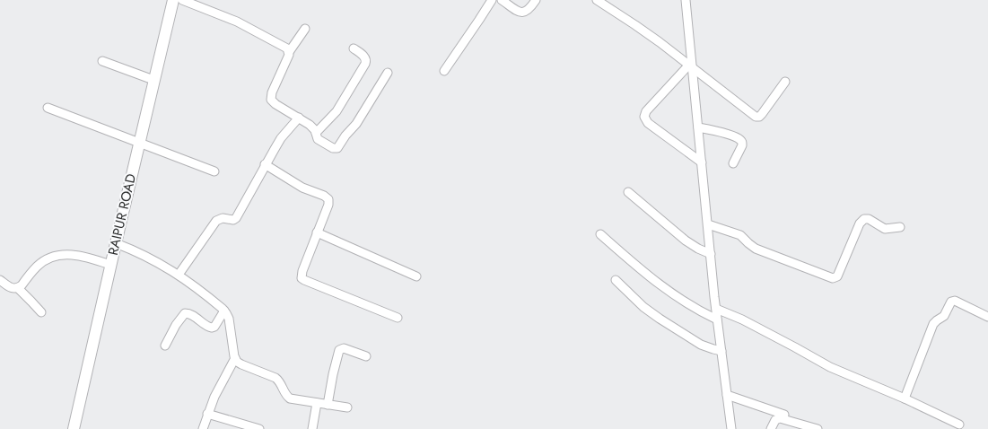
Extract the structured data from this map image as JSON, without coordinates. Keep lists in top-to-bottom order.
{
  "streets": {
    "main road": ["RAIPUR ROAD"]
  }
}
